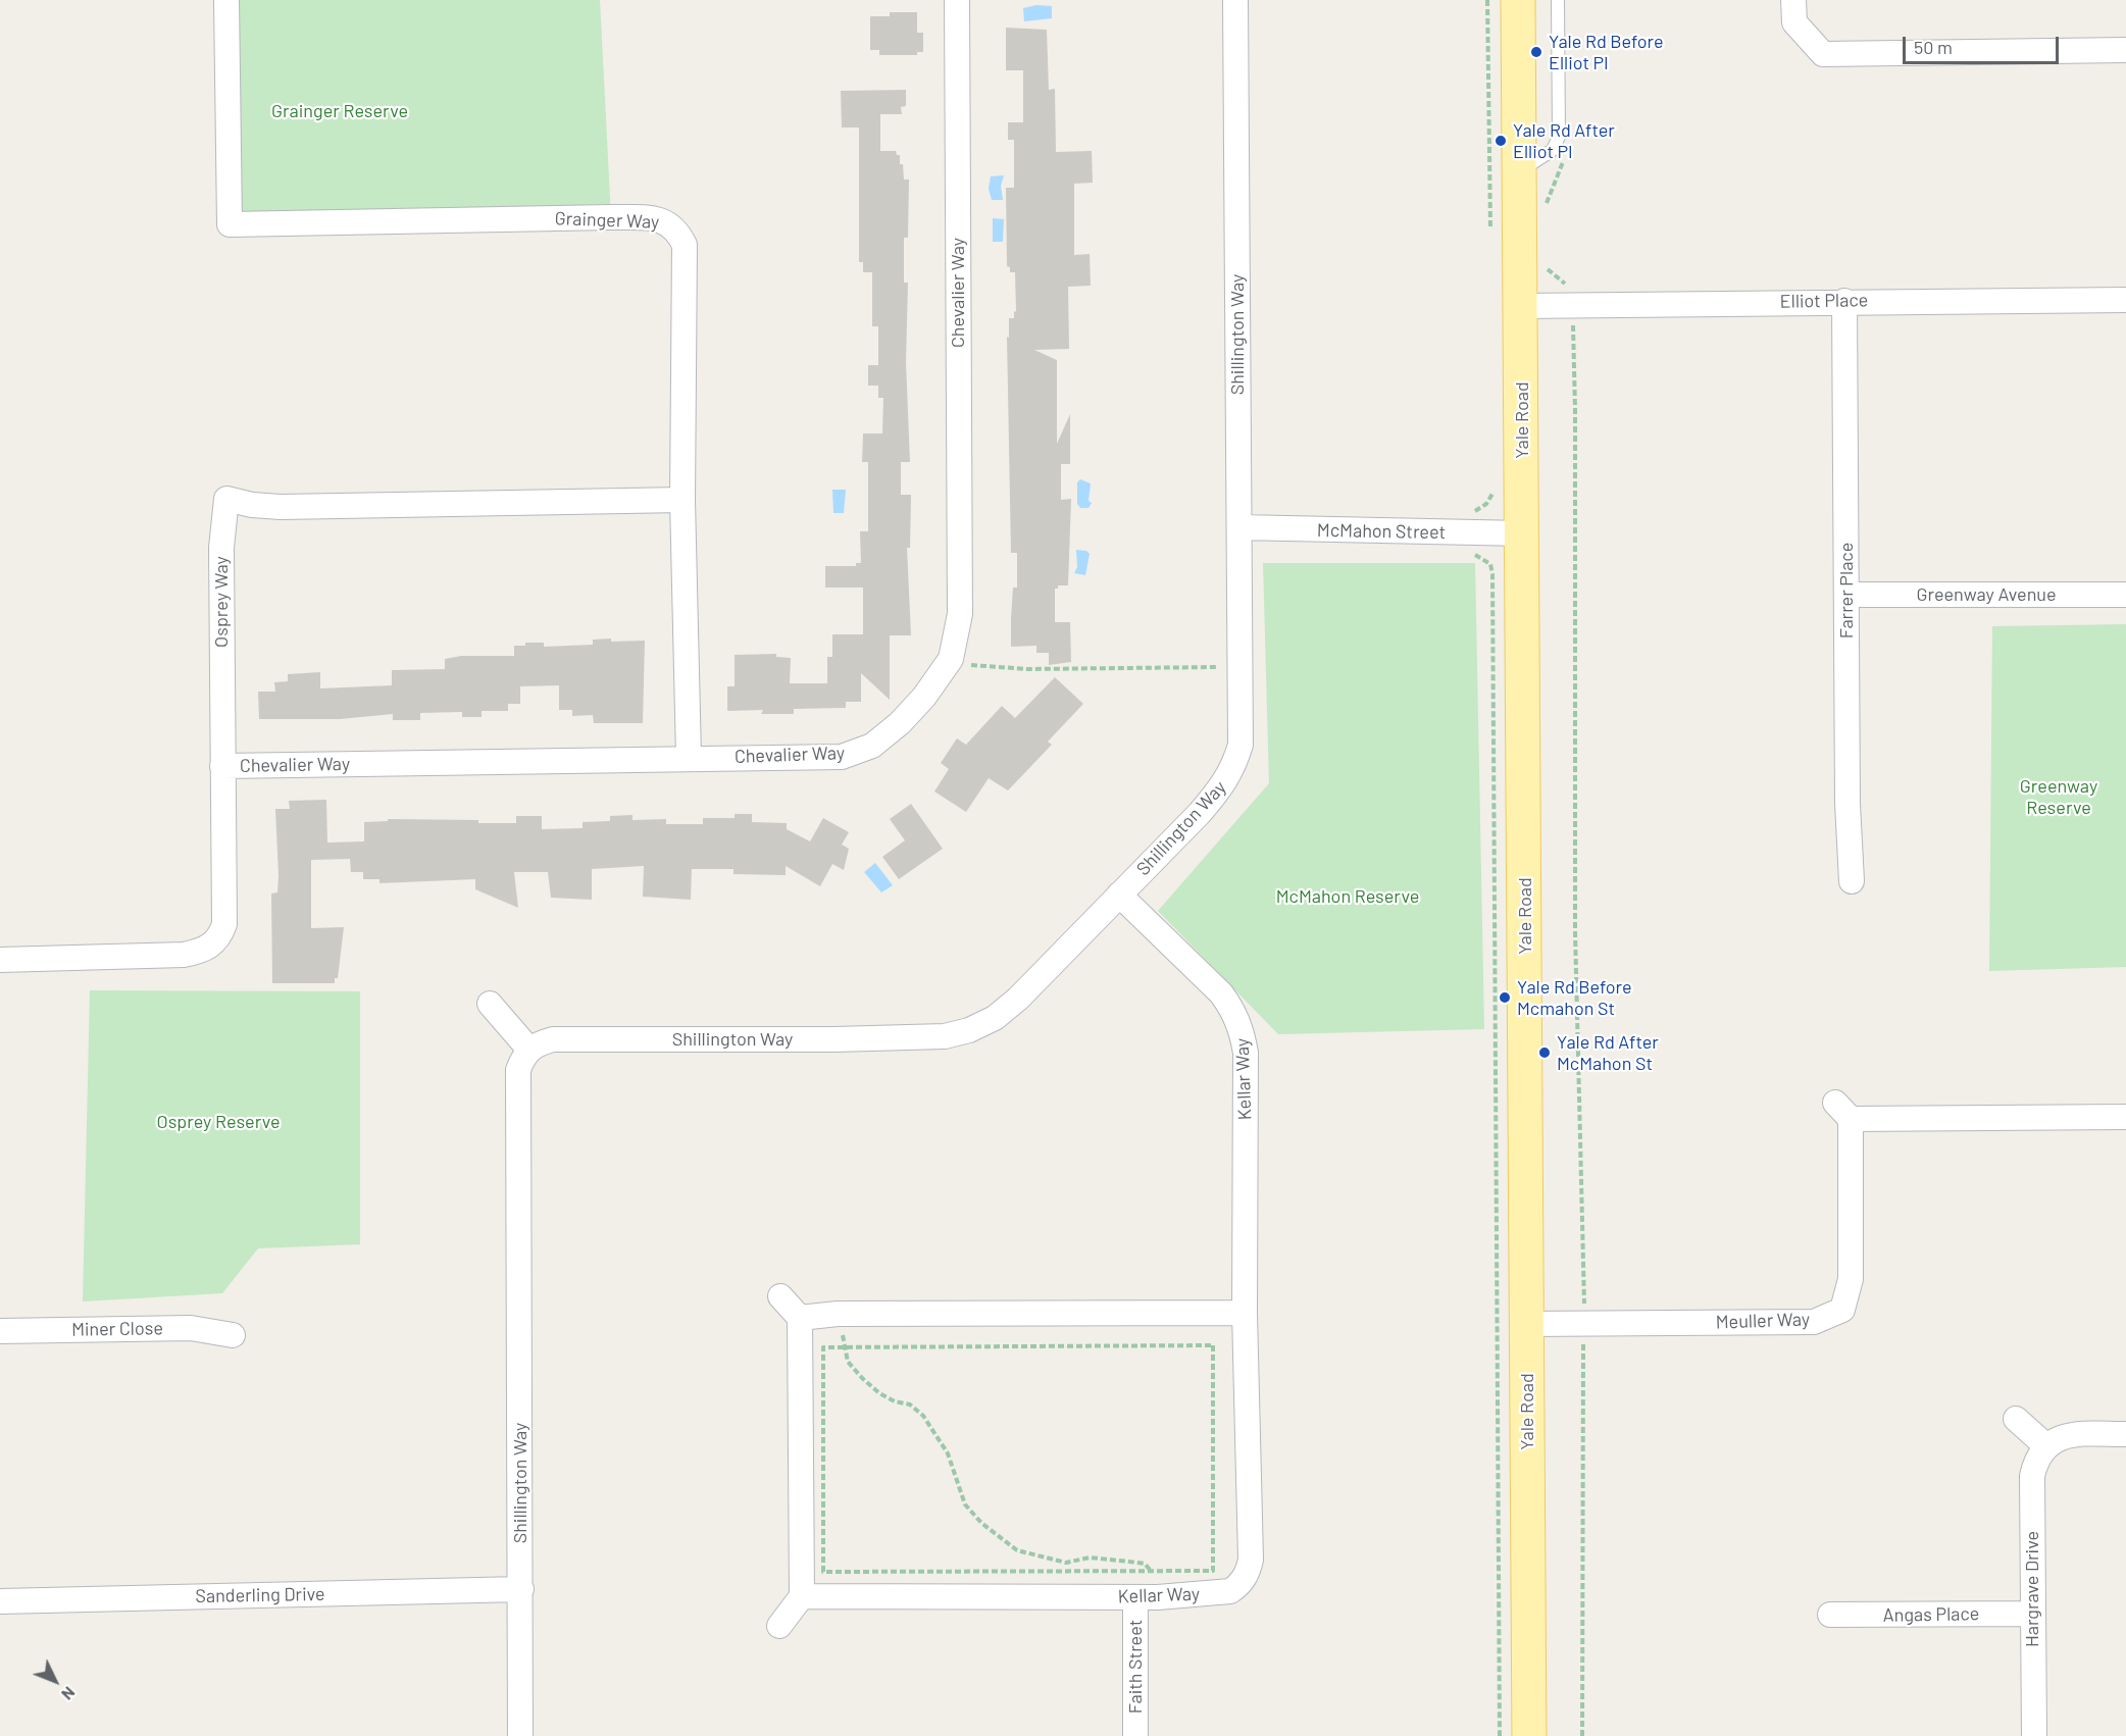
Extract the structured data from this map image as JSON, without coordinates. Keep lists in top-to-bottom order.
{
  "streets": {
    "main road": ["Yale Road"],
    "street": [
      "Grainger Way",
      "Chevalier Way",
      "Elliot Place",
      "Shillington Way",
      "McMahon Street",
      "Farrer Place",
      "Greenway Avenue",
      "Osprey Way",
      "Kellar Way",
      "Meuller Way",
      "Miner Close",
      "Hargrave Drive",
      "Sanderling Drive",
      "Angas Place",
      "Faith Street"
    ]
  },
  "crossings": [
    ["Grainger Way", "Chevalier Way"],
    ["Grainger Way", "Osprey Way"],
    ["Chevalier Way", "Osprey Way"],
    ["Elliot Place", "Yale Road"],
    ["Elliot Place", "Farrer Place"],
    ["Shillington Way", "McMahon Street"],
    ["Shillington Way", "Kellar Way"],
    ["Shillington Way", "Sanderling Drive"],
    ["Yale Road", "McMahon Street"],
    ["Yale Road", "Meuller Way"],
    ["Farrer Place", "Greenway Avenue"],
    ["Kellar Way", "Faith Street"],
    ["Hargrave Drive", "Angas Place"]
  ],
  "parks": [
    "Grainger Reserve",
    "Greenway Reserve",
    "McMahon Reserve",
    "Osprey Reserve"
  ],
  "places": [
    "Yale Rd Before Elliot Pl",
    "Yale Rd After Elliot Pl",
    "Yale Rd Before Mcmahon St",
    "Yale Rd After McMahon St"
  ],
  "scale_bar": "50 m",
  "north": "bottom right"
}
